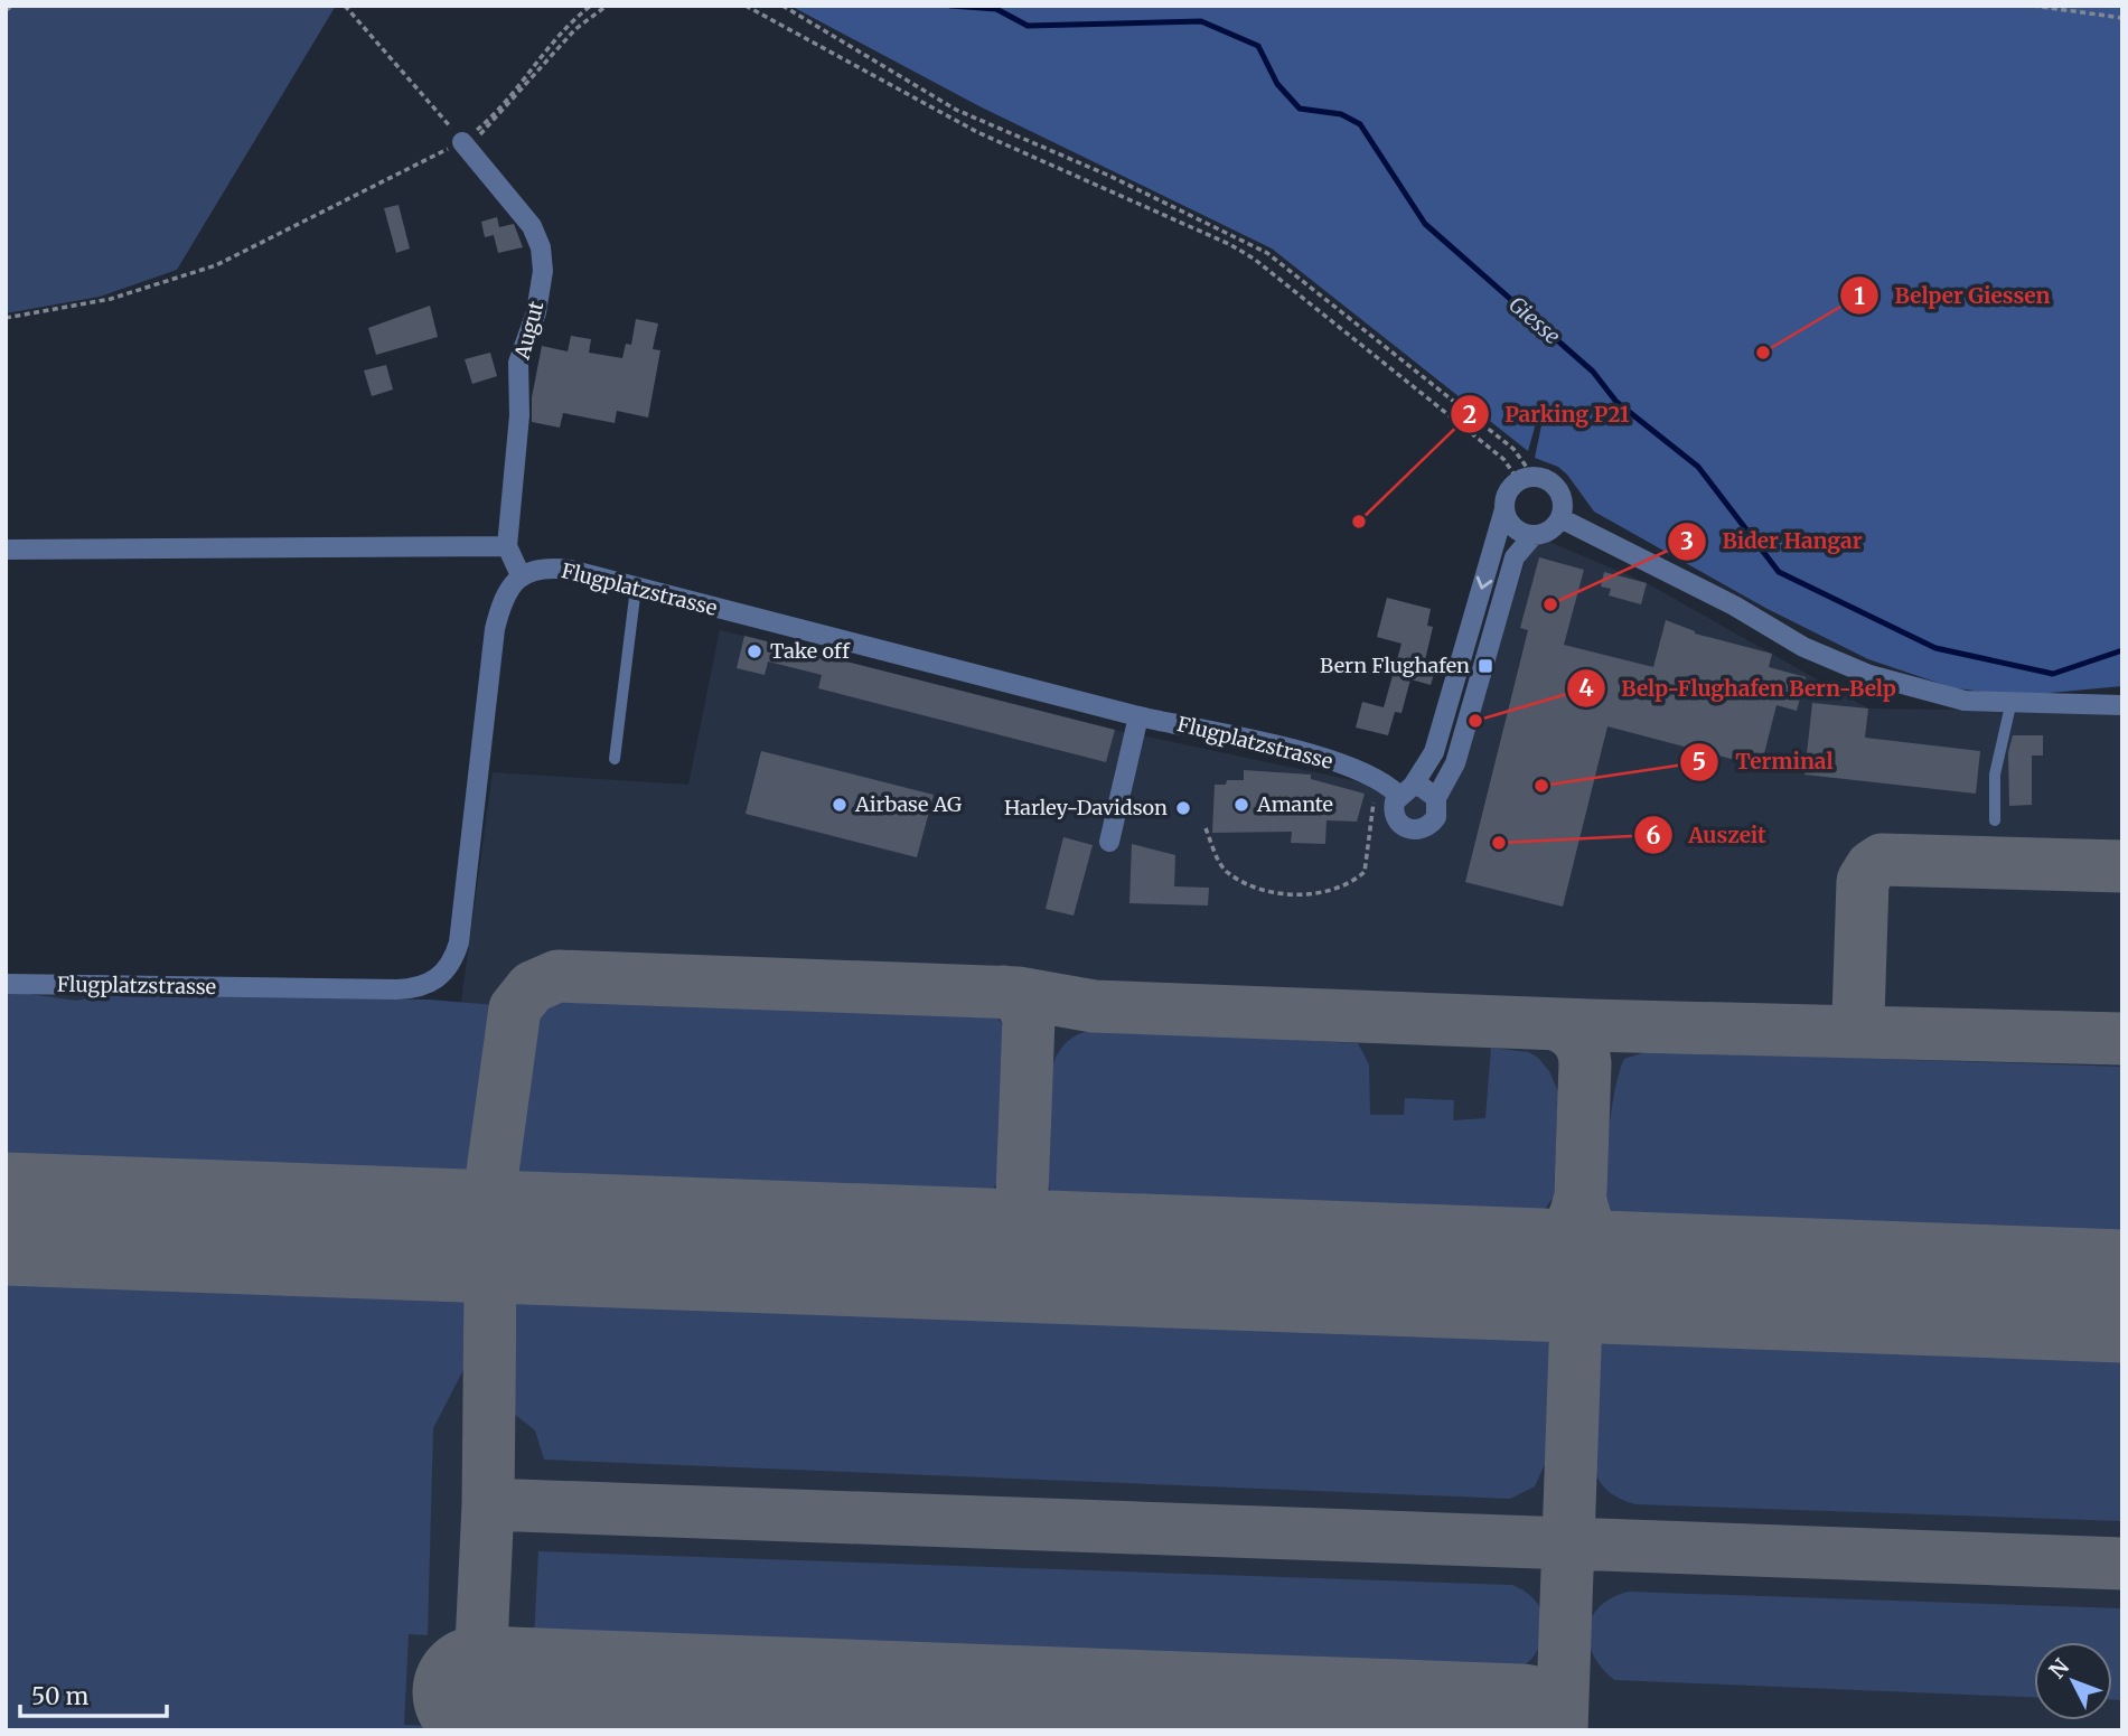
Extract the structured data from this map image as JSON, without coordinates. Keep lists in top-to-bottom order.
{
  "streets": {
    "street": ["Augut", "Flugplatzstrasse"]
  },
  "water": ["Giesse"],
  "places": {
    "other": [
      "Belper Giessen",
      "Parking P21",
      "Bider Hangar",
      "Take off",
      "Belp-Flughafen Bern-Belp",
      "Terminal",
      "Airbase AG",
      "Amante",
      "Harley-Davidson",
      "Auszeit"
    ],
    "transit": ["Bern Flughafen"]
  },
  "scale_bar": "50 m",
  "north": "top left"
}
